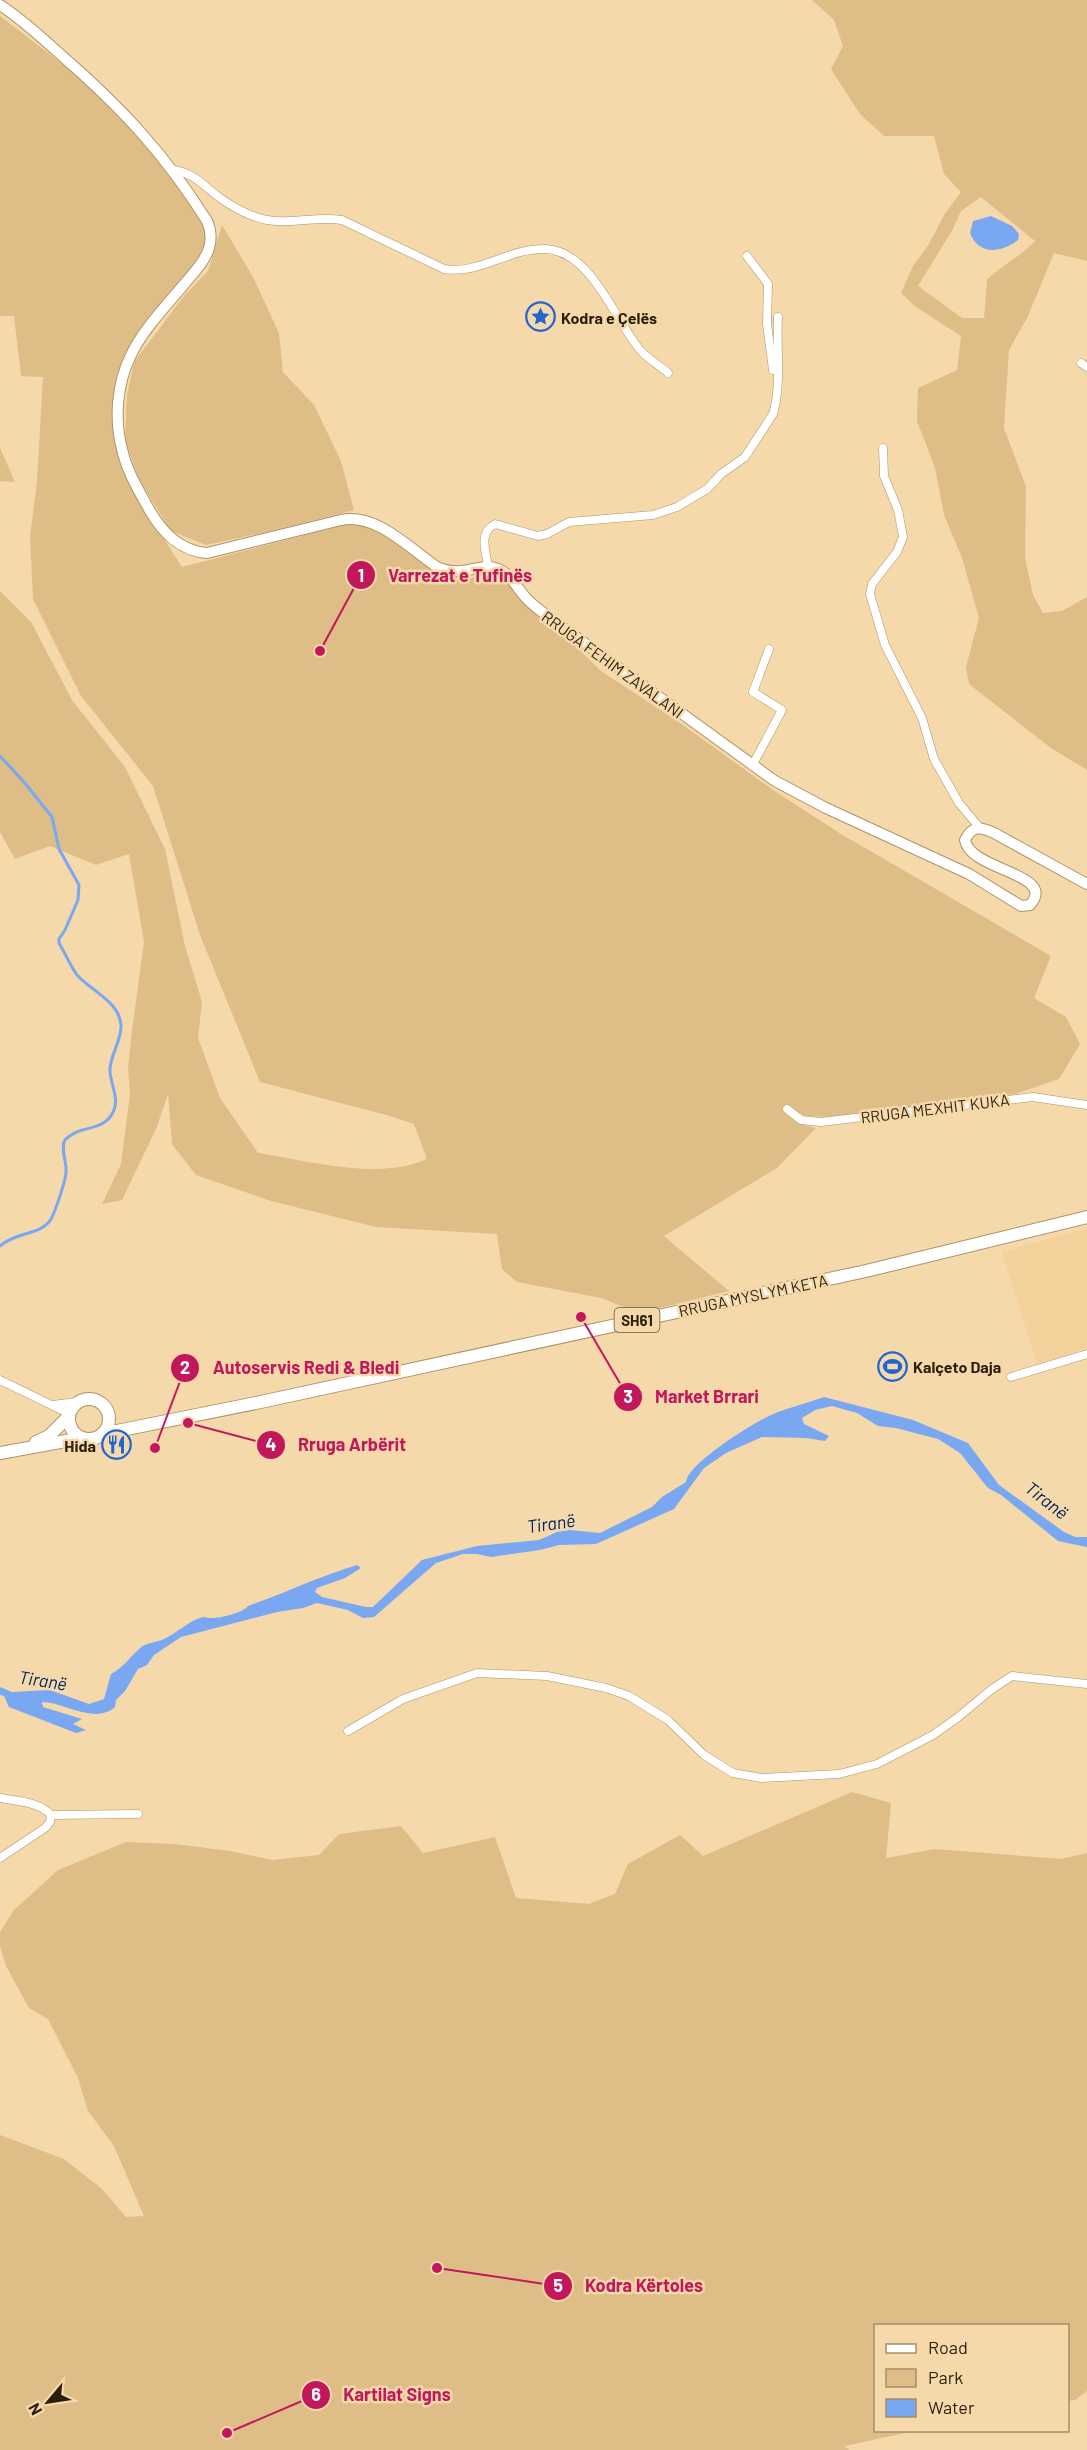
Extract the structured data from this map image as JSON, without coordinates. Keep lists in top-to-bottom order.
{
  "streets": {
    "main road": ["RRUGA MYSLYM KETA", "SH61"],
    "street": ["RRUGA FEHIM ZAVALANI", "RRUGA MEXHIT KUKA"]
  },
  "crossings": [
    ["RRUGA MYSLYM KETA", "SH61"]
  ],
  "water": ["Tiranë"],
  "places": {
    "place": ["Kodra e Çelës"],
    "other": [
      "Varrezat e Tufinës",
      "Market Brrari",
      "Rruga Arbërit",
      "Autoservis Redi & Bledi",
      "Kodra Kërtoles",
      "Kartilat Signs"
    ],
    "sports": ["Kalçeto Daja"],
    "restaurant": ["Hida"]
  },
  "legend": ["Road", "Park", "Water"],
  "north": "bottom left"
}
